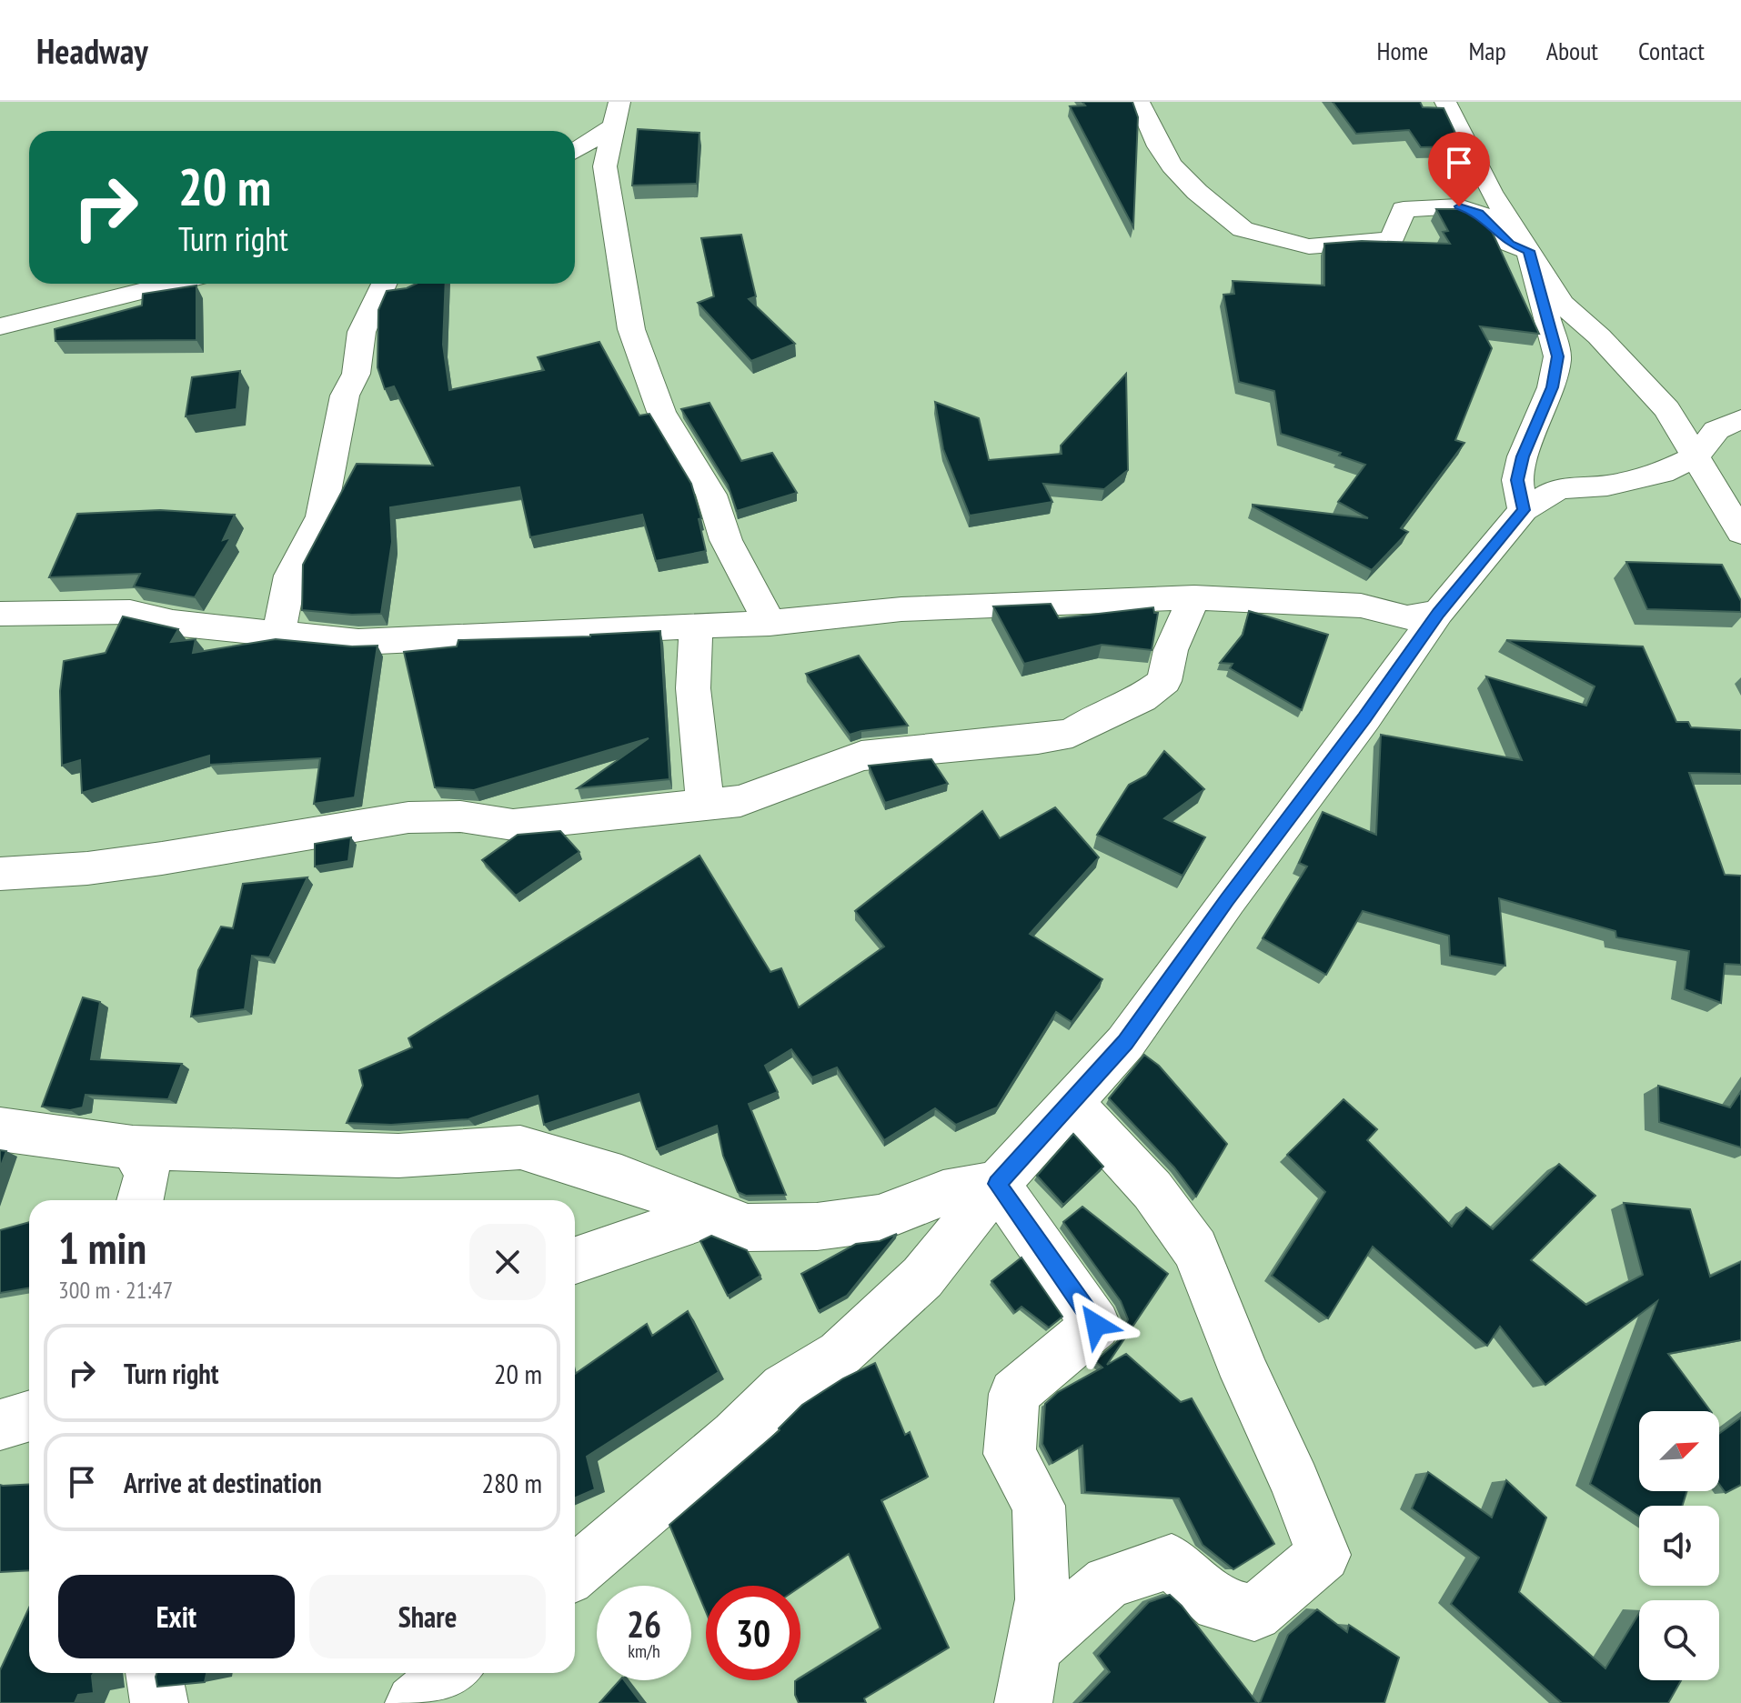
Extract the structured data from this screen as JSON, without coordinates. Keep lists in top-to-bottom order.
{
  "north": "top right",
  "page": {
    "header": "Headway",
    "nav": [
      "Home",
      "Map",
      "About",
      "Contact"
    ],
    "turn": ["20 m", "Turn right"],
    "heading": ["1 min", "300 m · 21:47"],
    "list": [
      {
        "name": "Turn right",
        "value": "20 m"
      },
      {
        "name": "Arrive at destination",
        "value": "280 m"
      }
    ],
    "buttons": ["Exit", "Share"],
    "speed": "26 km/h",
    "limit": "30"
  }
}
